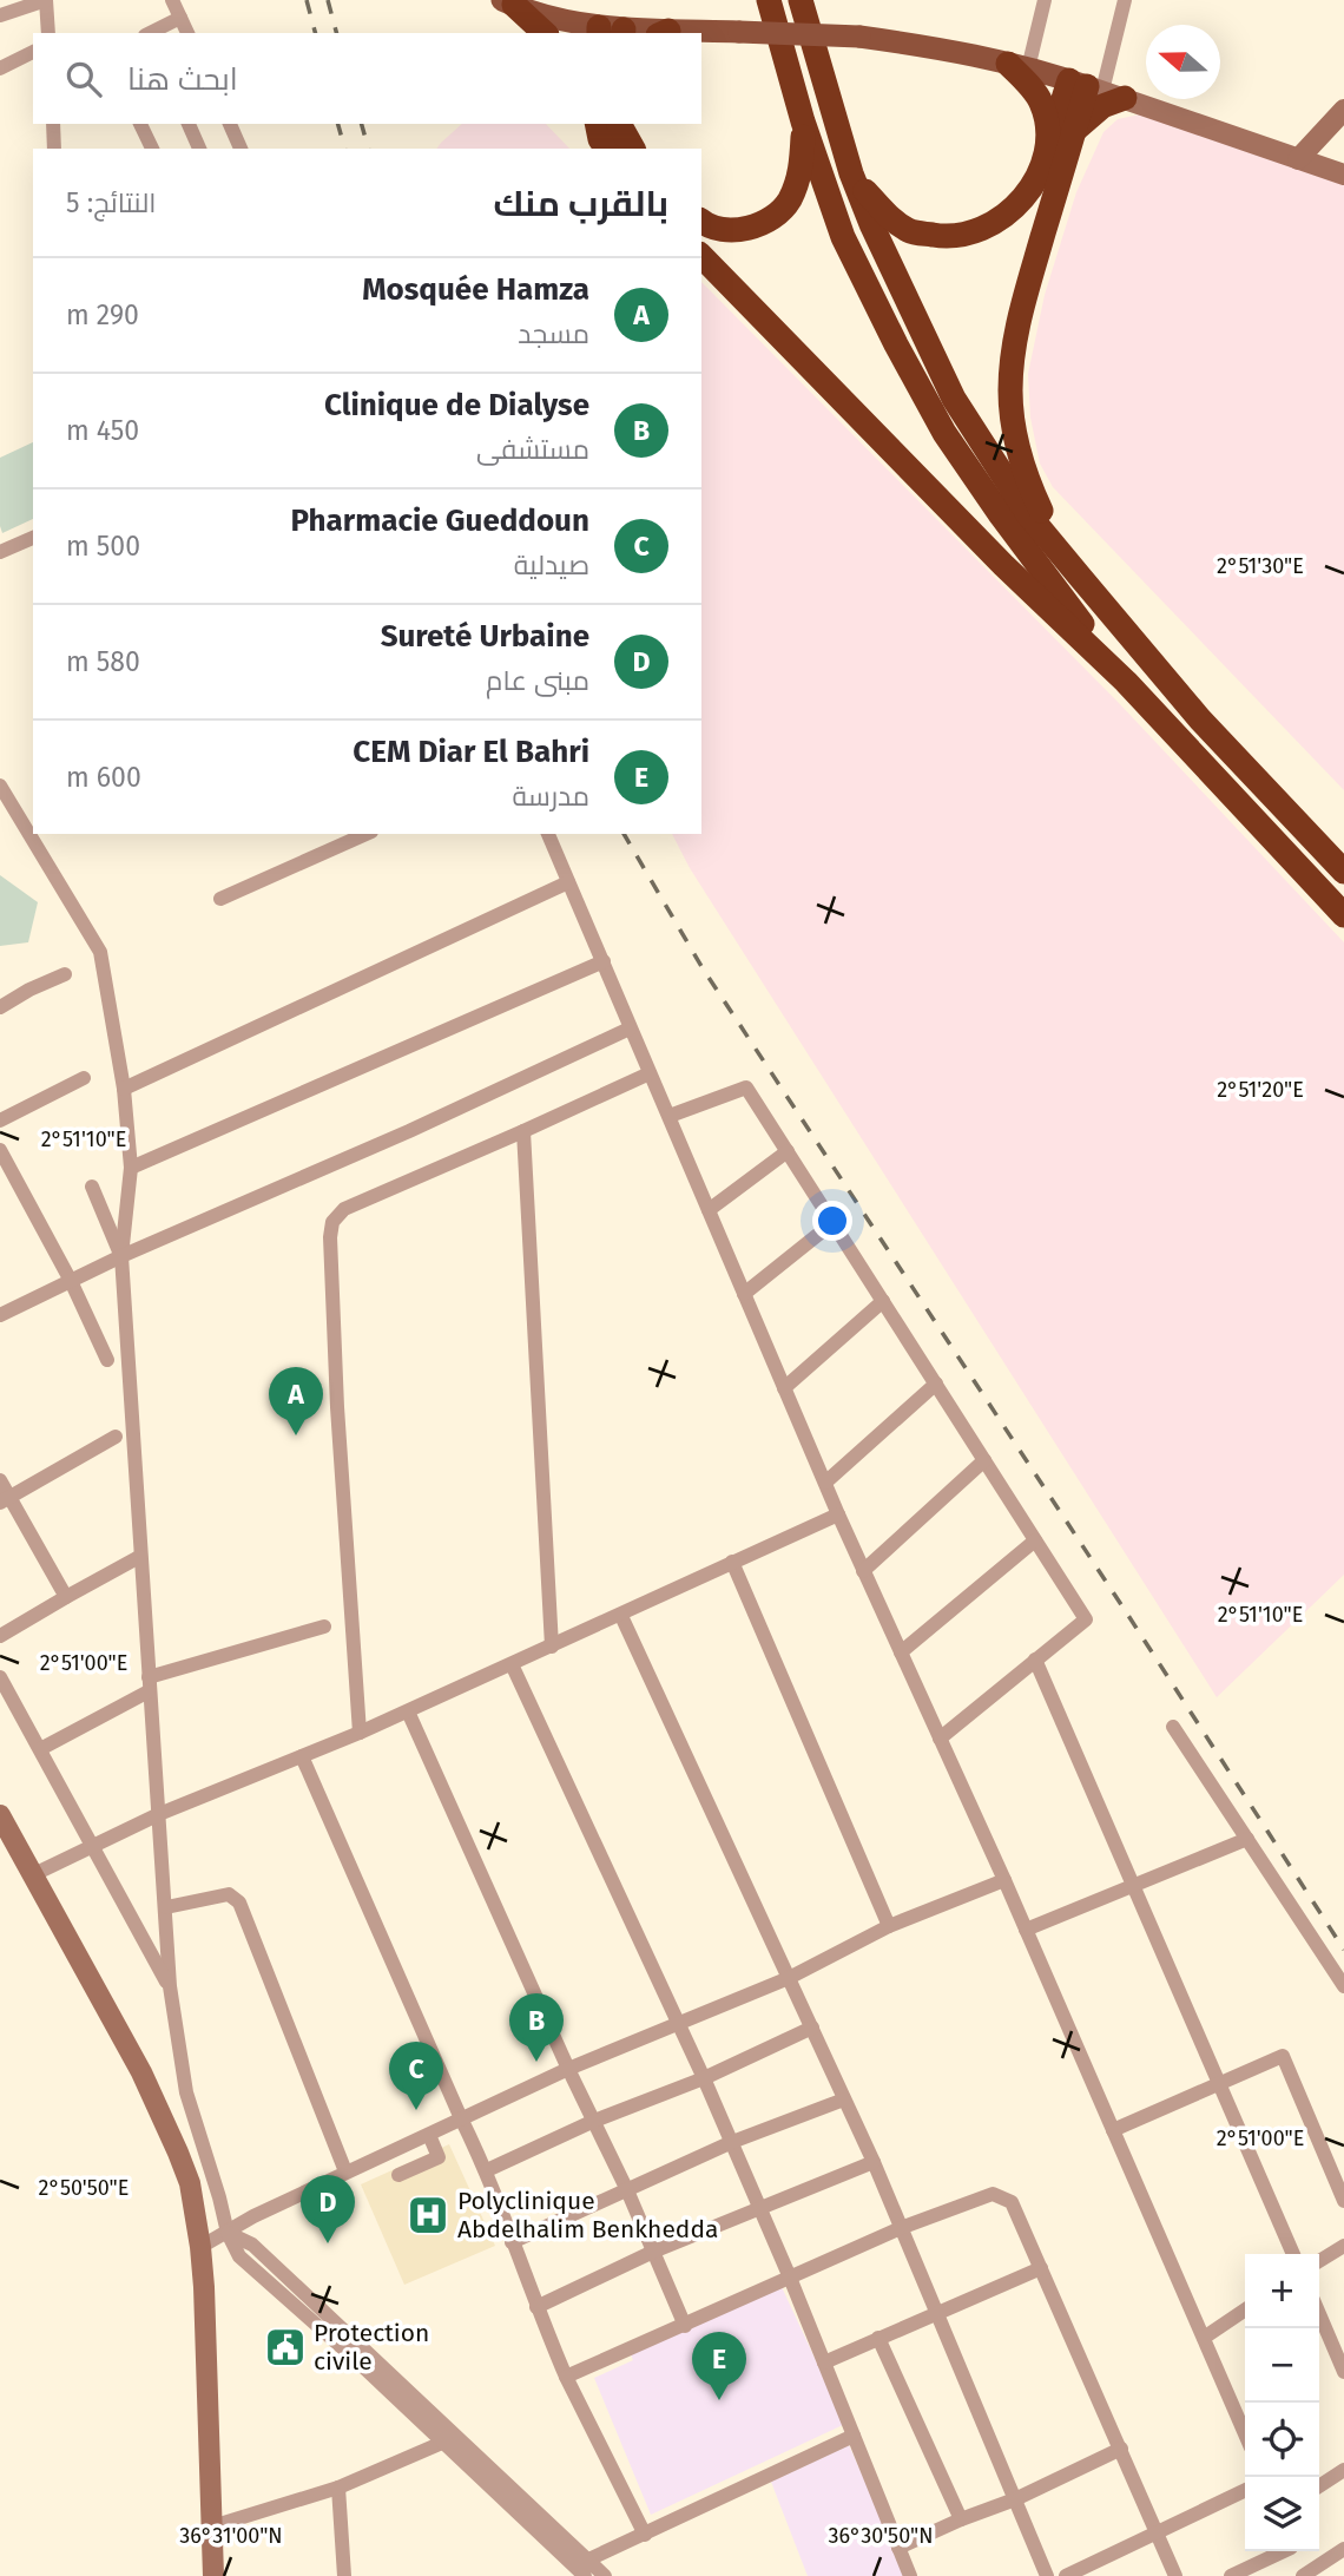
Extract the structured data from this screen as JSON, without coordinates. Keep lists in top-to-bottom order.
{
  "places": {
    "hospital": ["Polyclinique Abdelhalim Benkhedda"],
    "public building": ["Protection civile"]
  },
  "north": "left",
  "page": {
    "search": "ابحث هنا",
    "heading": ["بالقرب منك", "النتائج: 5"],
    "list": [
      {
        "mark": "A",
        "name": "Mosquée Hamza",
        "note": "مسجد",
        "value": "290 m"
      },
      {
        "mark": "B",
        "name": "Clinique de Dialyse",
        "note": "مستشفى",
        "value": "450 m"
      },
      {
        "mark": "C",
        "name": "Pharmacie Gueddoun",
        "note": "صيدلية",
        "value": "500 m"
      },
      {
        "mark": "D",
        "name": "Sureté Urbaine",
        "note": "مبنى عام",
        "value": "580 m"
      },
      {
        "mark": "E",
        "name": "CEM Diar El Bahri",
        "note": "مدرسة",
        "value": "600 m"
      }
    ],
    "pins": [
      "A",
      "B",
      "C",
      "D",
      "E"
    ],
    "map_buttons": ["+", "−"]
  },
  "coordinates": [
    "2°51'30\"E",
    "2°51'20\"E",
    "2°51'10\"E",
    "2°51'00\"E",
    "2°50'50\"E",
    "36°31'00\"N",
    "36°30'50\"N"
  ]
}
